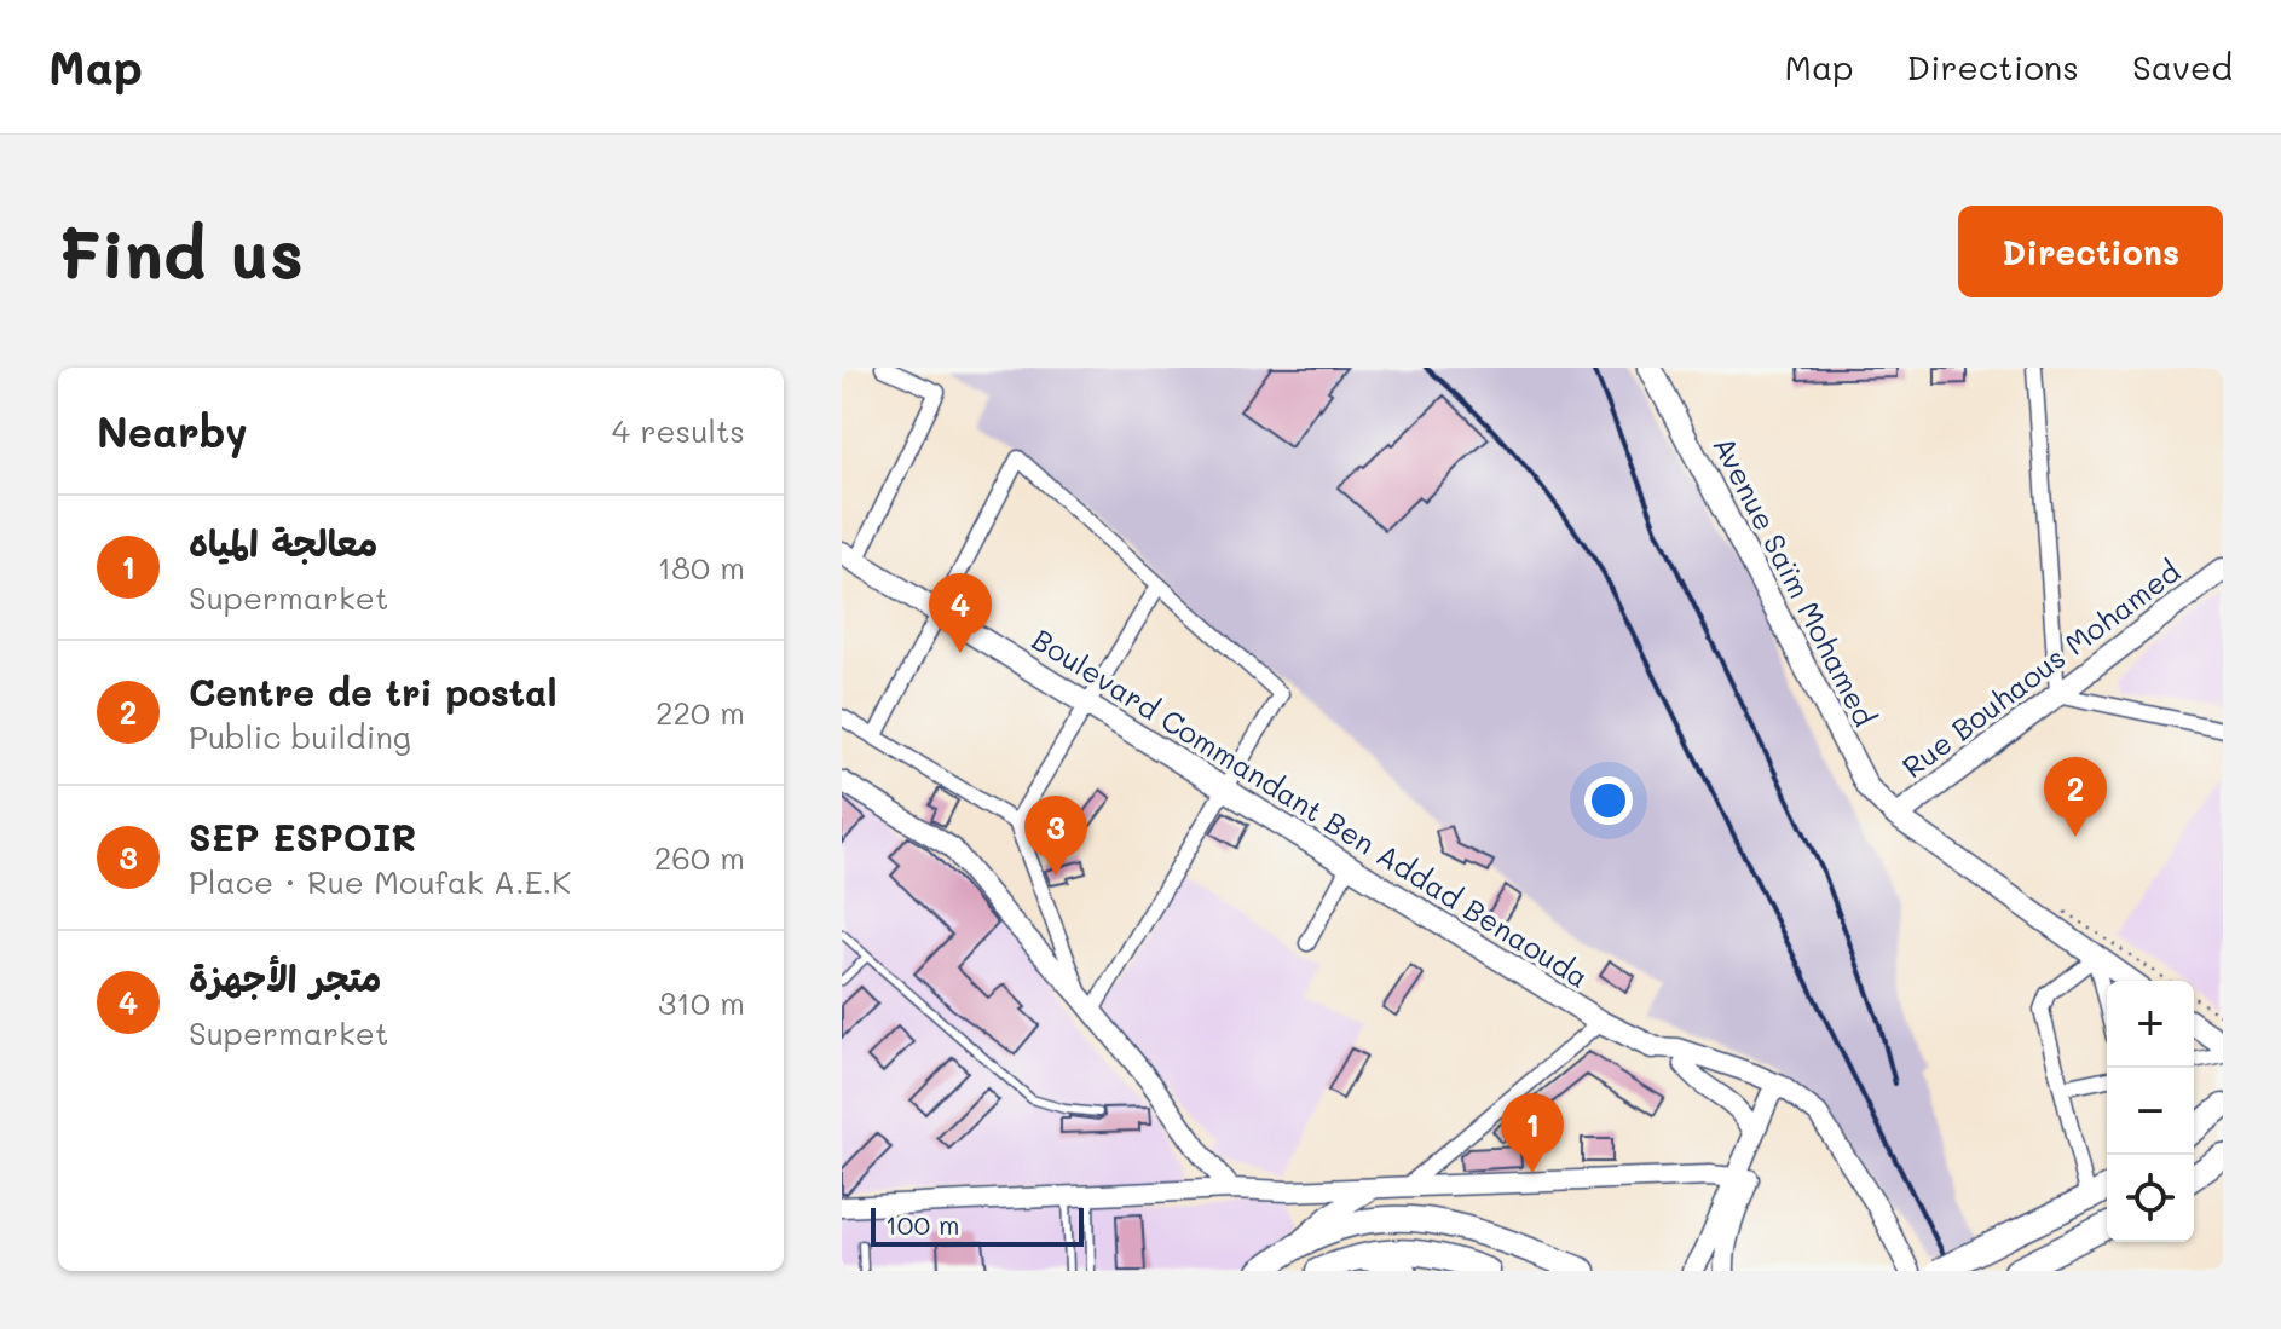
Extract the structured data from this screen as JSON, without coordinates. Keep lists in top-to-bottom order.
{
  "streets": {
    "main road": ["Avenue Saïm Mohamed", "Rue Bouhaous Mohamed", "Boulevard Commandant Ben Addad Benaouda"]
  },
  "crossings": [
    ["Avenue Saïm Mohamed", "Rue Bouhaous Mohamed"]
  ],
  "scale_bar": "100 m",
  "page": {
    "header": "Map",
    "nav": ["Map", "Directions", "Saved"],
    "buttons": "Directions",
    "title": "Find us",
    "heading": ["Nearby", "4 results"],
    "list": [
      {
        "mark": "1",
        "name": "معالجة المياه",
        "note": "Supermarket",
        "value": "180 m"
      },
      {
        "mark": "2",
        "name": "Centre de tri postal",
        "note": "Public building",
        "value": "220 m"
      },
      {
        "mark": "3",
        "name": "SEP ESPOIR",
        "note": "Place · Rue Moufak A.E.K",
        "value": "260 m"
      },
      {
        "mark": "4",
        "name": "متجر الأجهزة",
        "note": "Supermarket",
        "value": "310 m"
      }
    ],
    "pins": [
      "4",
      "2",
      "3",
      "1"
    ],
    "map_buttons": ["+", "−"],
    "scale": "100 m"
  }
}
